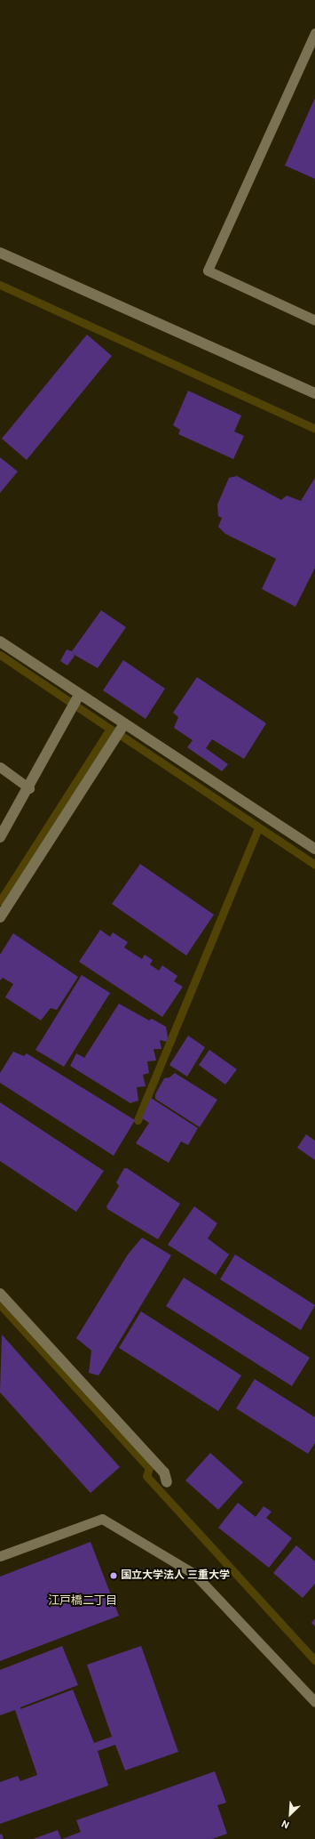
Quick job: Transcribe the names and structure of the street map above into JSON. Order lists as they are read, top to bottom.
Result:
{
  "districts": ["江戸橋二丁目"],
  "places": ["国立大学法人 三重大学"],
  "north": "bottom left"
}
